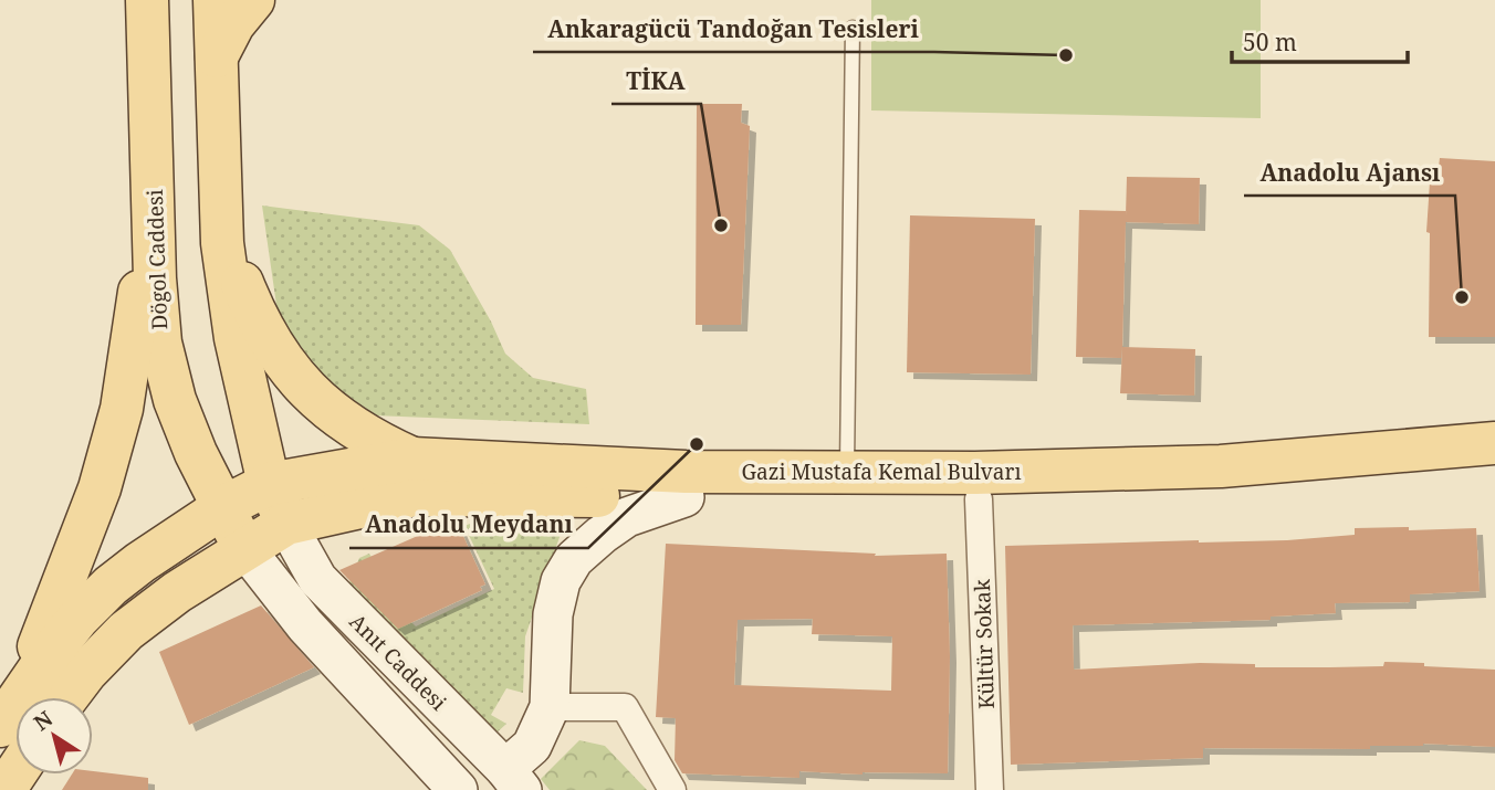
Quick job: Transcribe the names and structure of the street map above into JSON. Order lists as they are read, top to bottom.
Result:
{
  "streets": {
    "main road": ["Dögol Caddesi", "Gazi Mustafa Kemal Bulvarı", "Anıt Caddesi"],
    "street": ["Kültür Sokak"]
  },
  "crossings": [
    ["Dögol Caddesi", "Anıt Caddesi"],
    ["Gazi Mustafa Kemal Bulvarı", "Kültür Sokak"],
    ["Gazi Mustafa Kemal Bulvarı", "Anıt Caddesi"]
  ],
  "places": [
    "Ankaragücü Tandoğan Tesisleri",
    "TİKA",
    "Anadolu Ajansı",
    "Anadolu Meydanı"
  ],
  "scale_bar": "50 m",
  "north": "top left"
}
